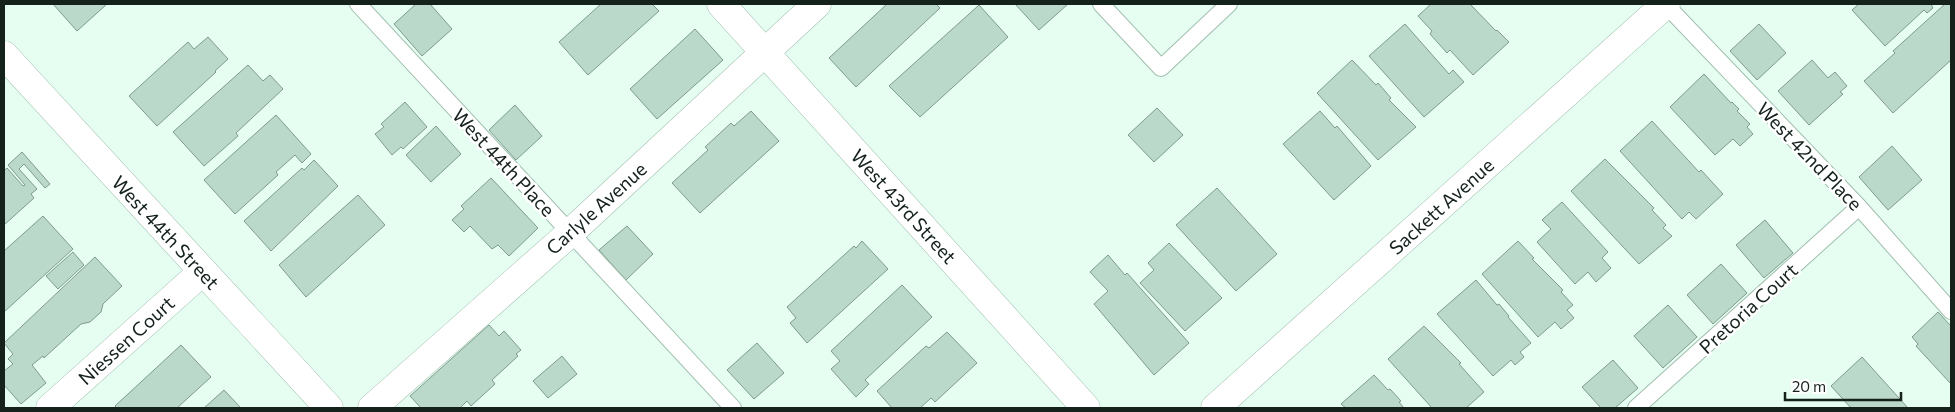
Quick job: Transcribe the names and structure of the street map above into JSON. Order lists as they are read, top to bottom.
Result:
{
  "streets": {
    "street": [
      "West 43rd Street",
      "Sackett Avenue",
      "Carlyle Avenue",
      "West 44th Street",
      "Niessen Court"
    ],
    "lane": ["West 42nd Place", "West 44th Place", "Pretoria Court"]
  },
  "crossings": [
    ["West 42nd Place", "Sackett Avenue"],
    ["West 42nd Place", "Pretoria Court"],
    ["West 44th Place", "Carlyle Avenue"],
    ["West 43rd Street", "Carlyle Avenue"],
    ["West 44th Street", "Niessen Court"]
  ],
  "scale_bar": "20 m"
}
